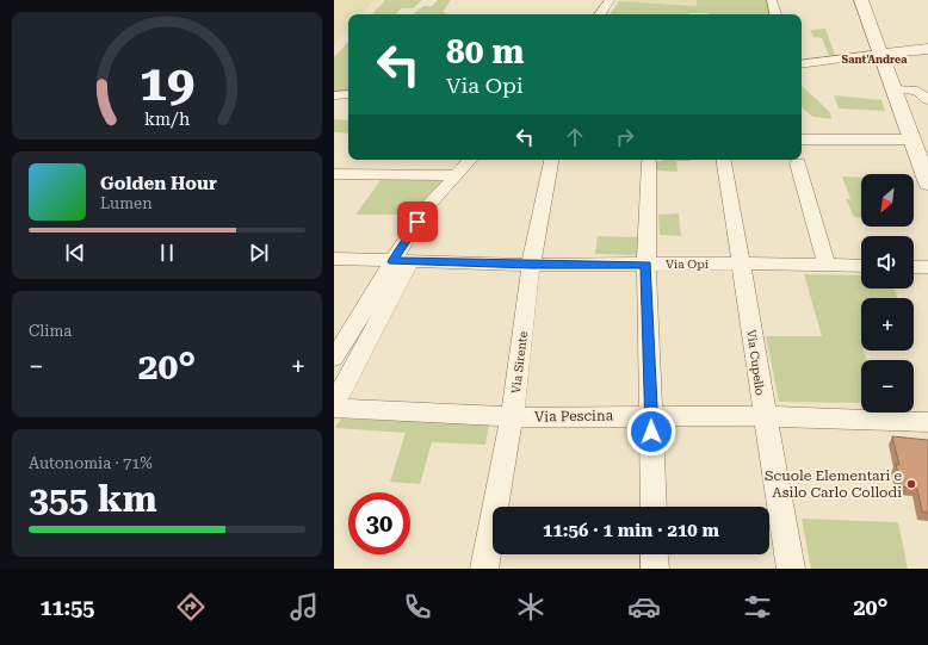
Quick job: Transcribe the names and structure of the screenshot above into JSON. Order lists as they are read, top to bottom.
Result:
{
  "streets": {
    "street": [
      "Via Opi",
      "Via Sirente",
      "Via Cupello",
      "Via Pescina"
    ]
  },
  "crossings": [
    ["Via Opi", "Via Sirente"],
    ["Via Opi", "Via Cupello"],
    ["Via Sirente", "Via Pescina"],
    ["Via Cupello", "Via Pescina"]
  ],
  "districts": ["Sant'Andrea"],
  "places": ["Scuole Elementari e Asilo Carlo Collodi"],
  "north": "bottom left",
  "page": {
    "turn": ["80 m", "Via Opi"],
    "song": ["Golden Hour", "Lumen"],
    "map_buttons": ["+", "−"],
    "tile": [
      "Clima",
      ["Autonomia · 71%", "355 km"]
    ],
    "heat": ["−", "20°", "+"],
    "limit": "30",
    "trip": "11:56 · 1 min · 210 m",
    "tabs": ["11:55", "20°"],
    "gauge": ["19", "km/h"]
  }
}
